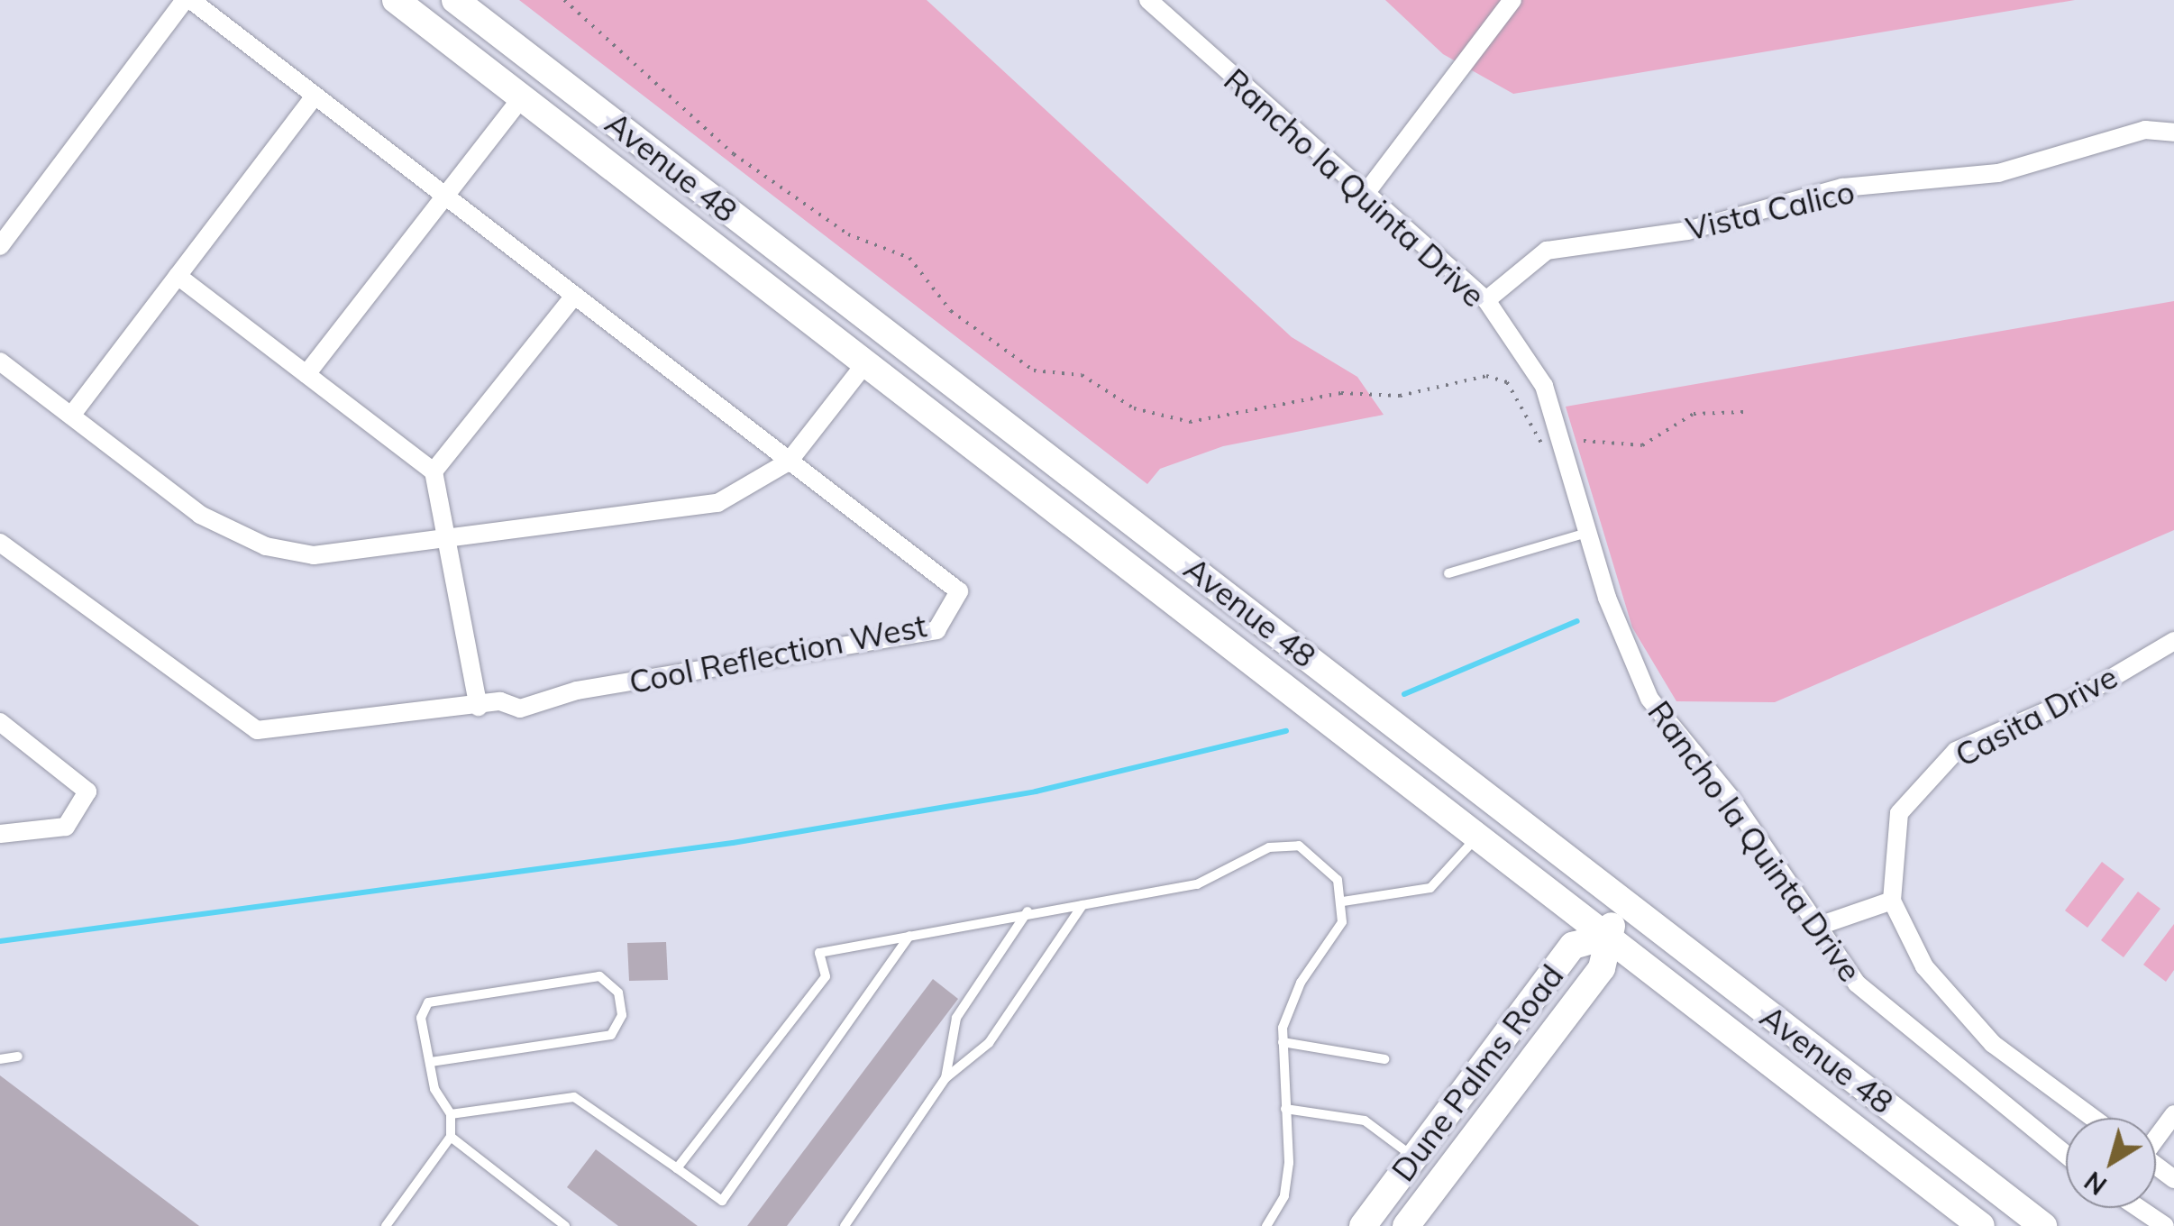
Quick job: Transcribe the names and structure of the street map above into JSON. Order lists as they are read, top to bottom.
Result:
{
  "streets": {
    "main road": ["Avenue 48", "Dune Palms Road"],
    "street": [
      "Rancho la Quinta Drive",
      "Vista Calico",
      "Cool Reflection West",
      "Casita Drive"
    ]
  },
  "crossings": [
    ["Avenue 48", "Dune Palms Road"],
    ["Rancho la Quinta Drive", "Vista Calico"]
  ],
  "north": "bottom left"
}
